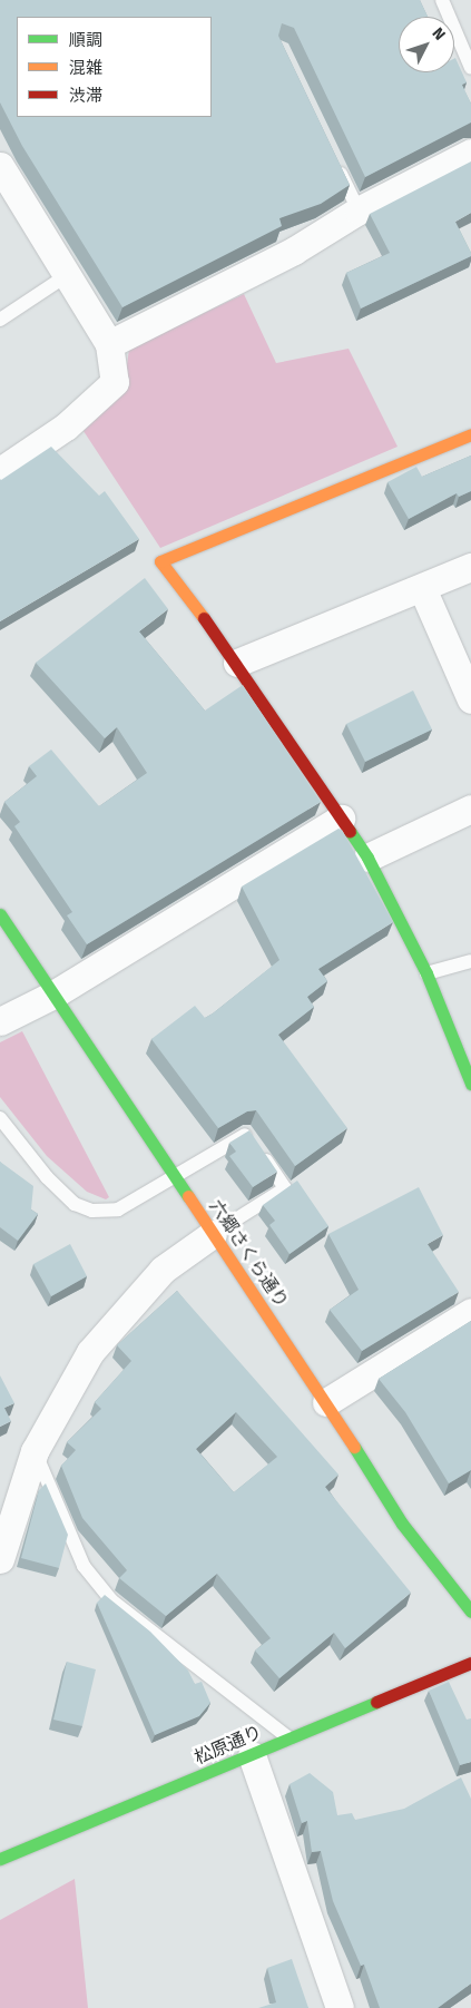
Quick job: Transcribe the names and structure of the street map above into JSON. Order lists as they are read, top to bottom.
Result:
{
  "streets": {
    "main road": ["六郷さくら通り", "松原通り"]
  },
  "legend": ["順調", "混雑", "渋滞"],
  "north": "top right"
}
